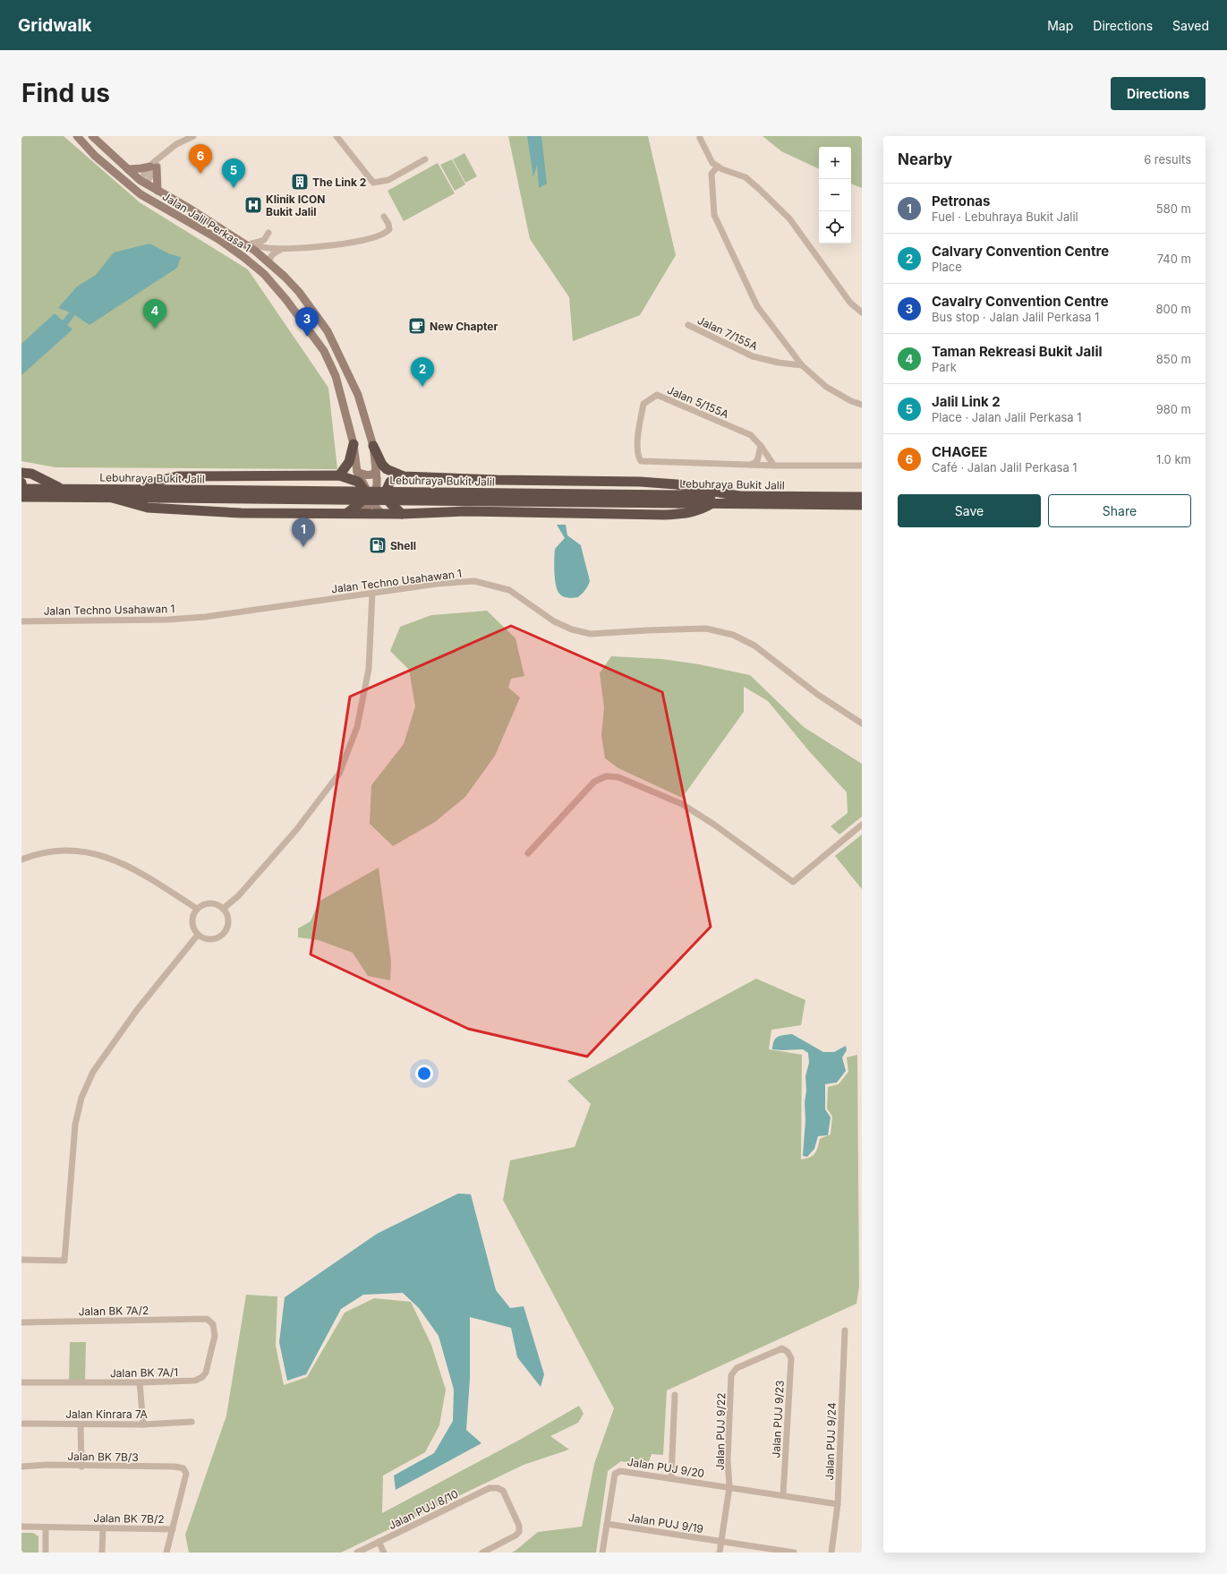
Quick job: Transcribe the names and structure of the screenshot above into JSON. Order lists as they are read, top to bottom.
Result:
{
  "streets": {
    "highway": ["Lebuhraya Bukit Jalil"],
    "main road": ["Jalan Jalil Perkasa 1"],
    "street": [
      "Jalan 7/155A",
      "Jalan 5/155A",
      "Jalan Techno Usahawan 1",
      "Jalan BK 7A/2",
      "Jalan BK 7A/1",
      "Jalan Kinrara 7A",
      "Jalan PUJ 9/23",
      "Jalan PUJ 9/22",
      "Jalan PUJ 9/24",
      "Jalan BK 7B/3",
      "Jalan PUJ 9/20",
      "Jalan PUJ 8/10",
      "Jalan BK 7B/2",
      "Jalan PUJ 9/19"
    ]
  },
  "crossings": [
    ["Jalan BK 7A/2", "Jalan BK 7A/1"],
    ["Jalan PUJ 9/23", "Jalan PUJ 9/22"],
    ["Jalan PUJ 9/23", "Jalan PUJ 9/20"],
    ["Jalan PUJ 9/22", "Jalan PUJ 9/20"],
    ["Jalan PUJ 9/22", "Jalan PUJ 9/19"],
    ["Jalan PUJ 9/24", "Jalan PUJ 9/20"],
    ["Jalan BK 7B/3", "Jalan BK 7B/2"],
    ["Jalan PUJ 9/20", "Jalan PUJ 9/19"]
  ],
  "places": {
    "building": ["The Link 2"],
    "hospital": ["Klinik ICON Bukit Jalil"],
    "cafe": ["New Chapter"],
    "fuel station": ["Shell"]
  },
  "page": {
    "header": "Gridwalk",
    "nav": ["Map", "Directions", "Saved"],
    "buttons": [
      "Directions",
      ["Save", "Share"]
    ],
    "title": "Find us",
    "heading": ["Nearby", "6 results"],
    "pins": [
      "6",
      "5",
      "4",
      "3",
      "2",
      "1"
    ],
    "map_buttons": ["+", "−"],
    "list": [
      {
        "mark": "1",
        "name": "Petronas",
        "note": "Fuel · Lebuhraya Bukit Jalil",
        "value": "580 m"
      },
      {
        "mark": "2",
        "name": "Calvary Convention Centre",
        "note": "Place",
        "value": "740 m"
      },
      {
        "mark": "3",
        "name": "Cavalry Convention Centre",
        "note": "Bus stop · Jalan Jalil Perkasa 1",
        "value": "800 m"
      },
      {
        "mark": "4",
        "name": "Taman Rekreasi Bukit Jalil",
        "note": "Park",
        "value": "850 m"
      },
      {
        "mark": "5",
        "name": "Jalil Link 2",
        "note": "Place · Jalan Jalil Perkasa 1",
        "value": "980 m"
      },
      {
        "mark": "6",
        "name": "CHAGEE",
        "note": "Café · Jalan Jalil Perkasa 1",
        "value": "1.0 km"
      }
    ]
  }
}
